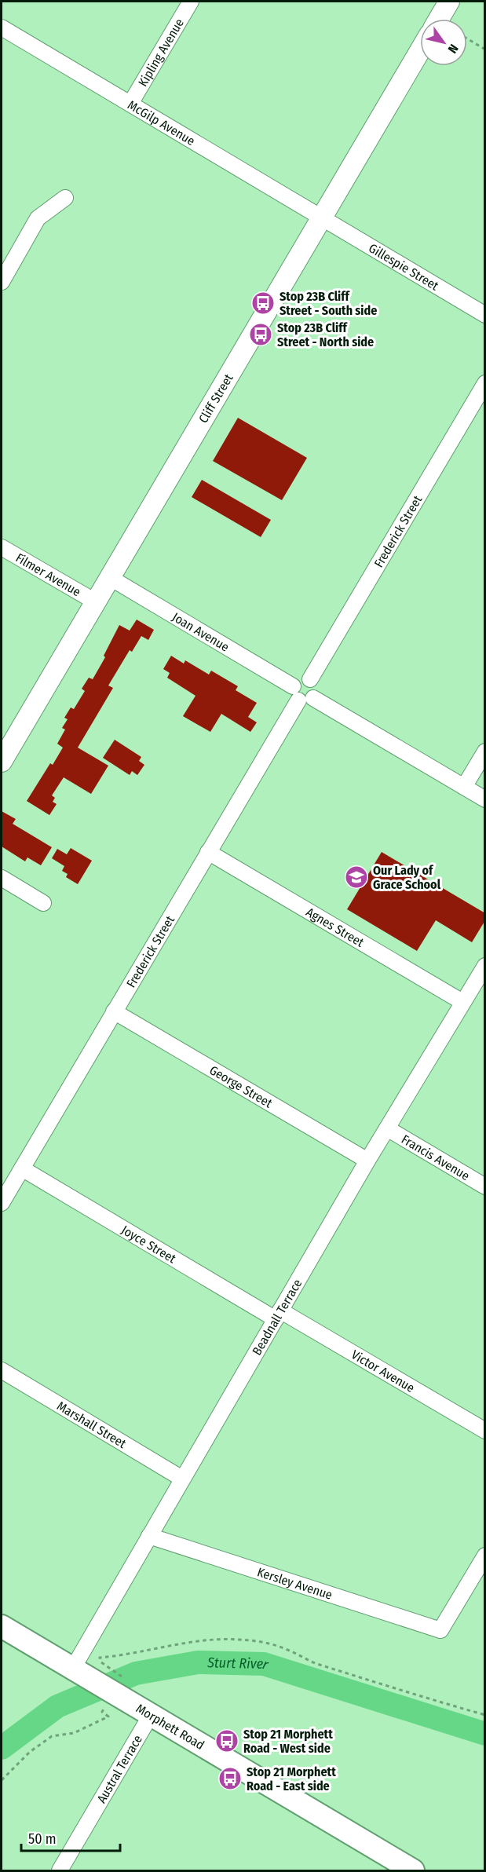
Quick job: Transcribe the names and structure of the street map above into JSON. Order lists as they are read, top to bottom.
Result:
{
  "streets": {
    "main road": ["Morphett Road"],
    "street": [
      "Kipling Avenue",
      "McGilp Avenue",
      "Gillespie Street",
      "Cliff Street",
      "Frederick Street",
      "Filmer Avenue",
      "Joan Avenue",
      "Agnes Street",
      "George Street",
      "Francis Avenue",
      "Joyce Street",
      "Beadnall Terrace",
      "Victor Avenue",
      "Marshall Street",
      "Kersley Avenue",
      "Austral Terrace"
    ]
  },
  "crossings": [
    ["Kipling Avenue", "McGilp Avenue"],
    ["McGilp Avenue", "Gillespie Street"],
    ["McGilp Avenue", "Cliff Street"],
    ["Gillespie Street", "Cliff Street"],
    ["Cliff Street", "Filmer Avenue"],
    ["Cliff Street", "Joan Avenue"],
    ["Frederick Street", "Joan Avenue"],
    ["Frederick Street", "Agnes Street"],
    ["Frederick Street", "George Street"],
    ["Frederick Street", "Joyce Street"],
    ["Agnes Street", "Beadnall Terrace"],
    ["George Street", "Beadnall Terrace"],
    ["Francis Avenue", "Beadnall Terrace"],
    ["Joyce Street", "Beadnall Terrace"],
    ["Joyce Street", "Victor Avenue"],
    ["Beadnall Terrace", "Victor Avenue"],
    ["Beadnall Terrace", "Marshall Street"],
    ["Beadnall Terrace", "Kersley Avenue"],
    ["Beadnall Terrace", "Morphett Road"],
    ["Morphett Road", "Austral Terrace"]
  ],
  "water": ["Sturt River"],
  "places": {
    "bus stop": [
      "Stop 23B Cliff Street - South side",
      "Stop 23B Cliff Street - North side",
      "Stop 21 Morphett Road - West side",
      "Stop 21 Morphett Road - East side"
    ],
    "school or university": ["Our Lady of Grace School"]
  },
  "scale_bar": "50 m",
  "north": "bottom right"
}
